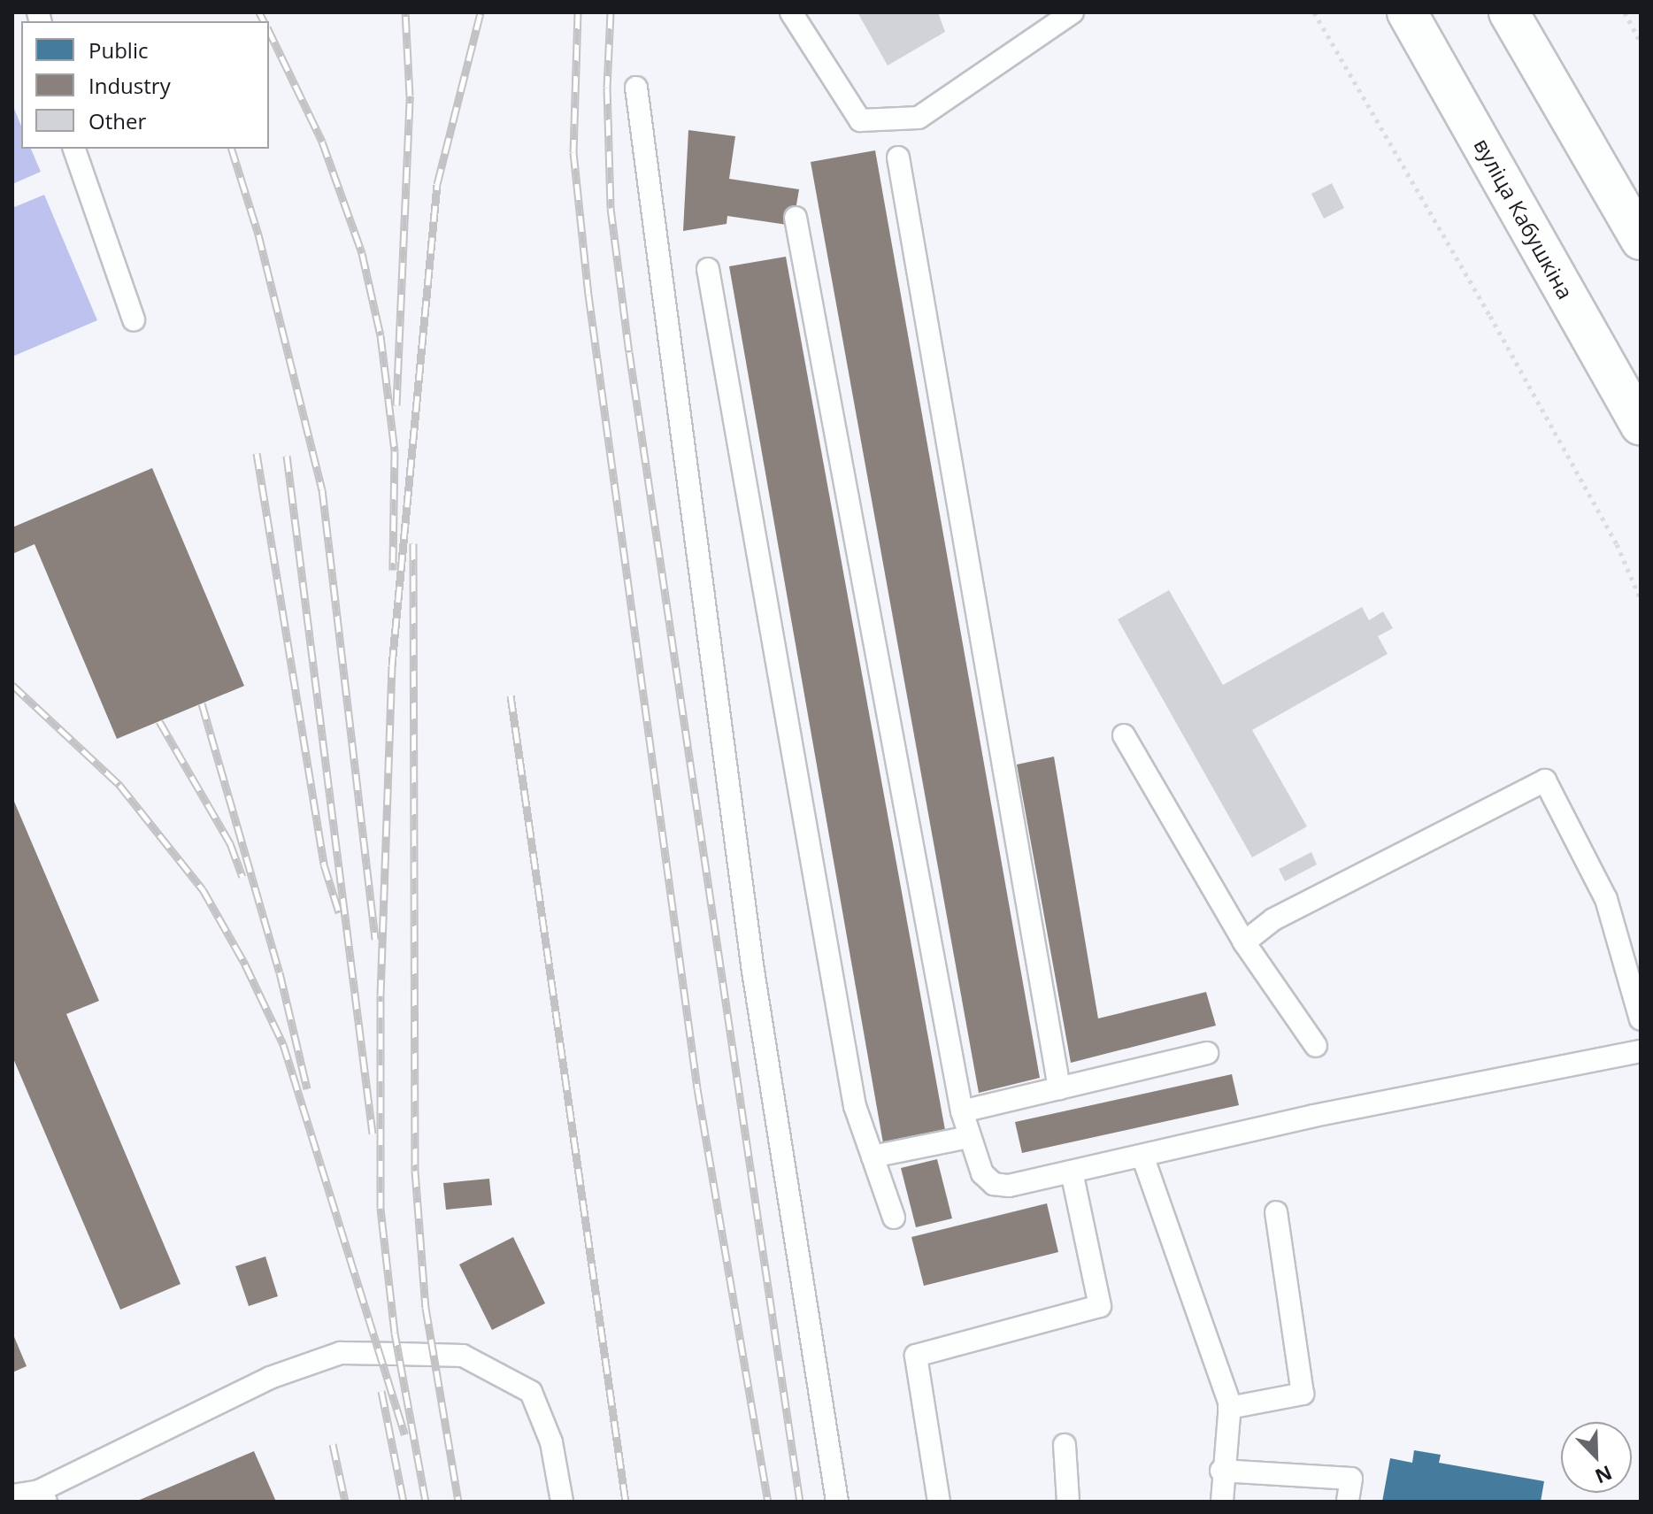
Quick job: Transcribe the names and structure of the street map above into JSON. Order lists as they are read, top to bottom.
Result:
{
  "streets": {
    "main road": ["вуліца Кабушкіна"]
  },
  "legend": ["Public", "Industry", "Other"],
  "north": "bottom right"
}
